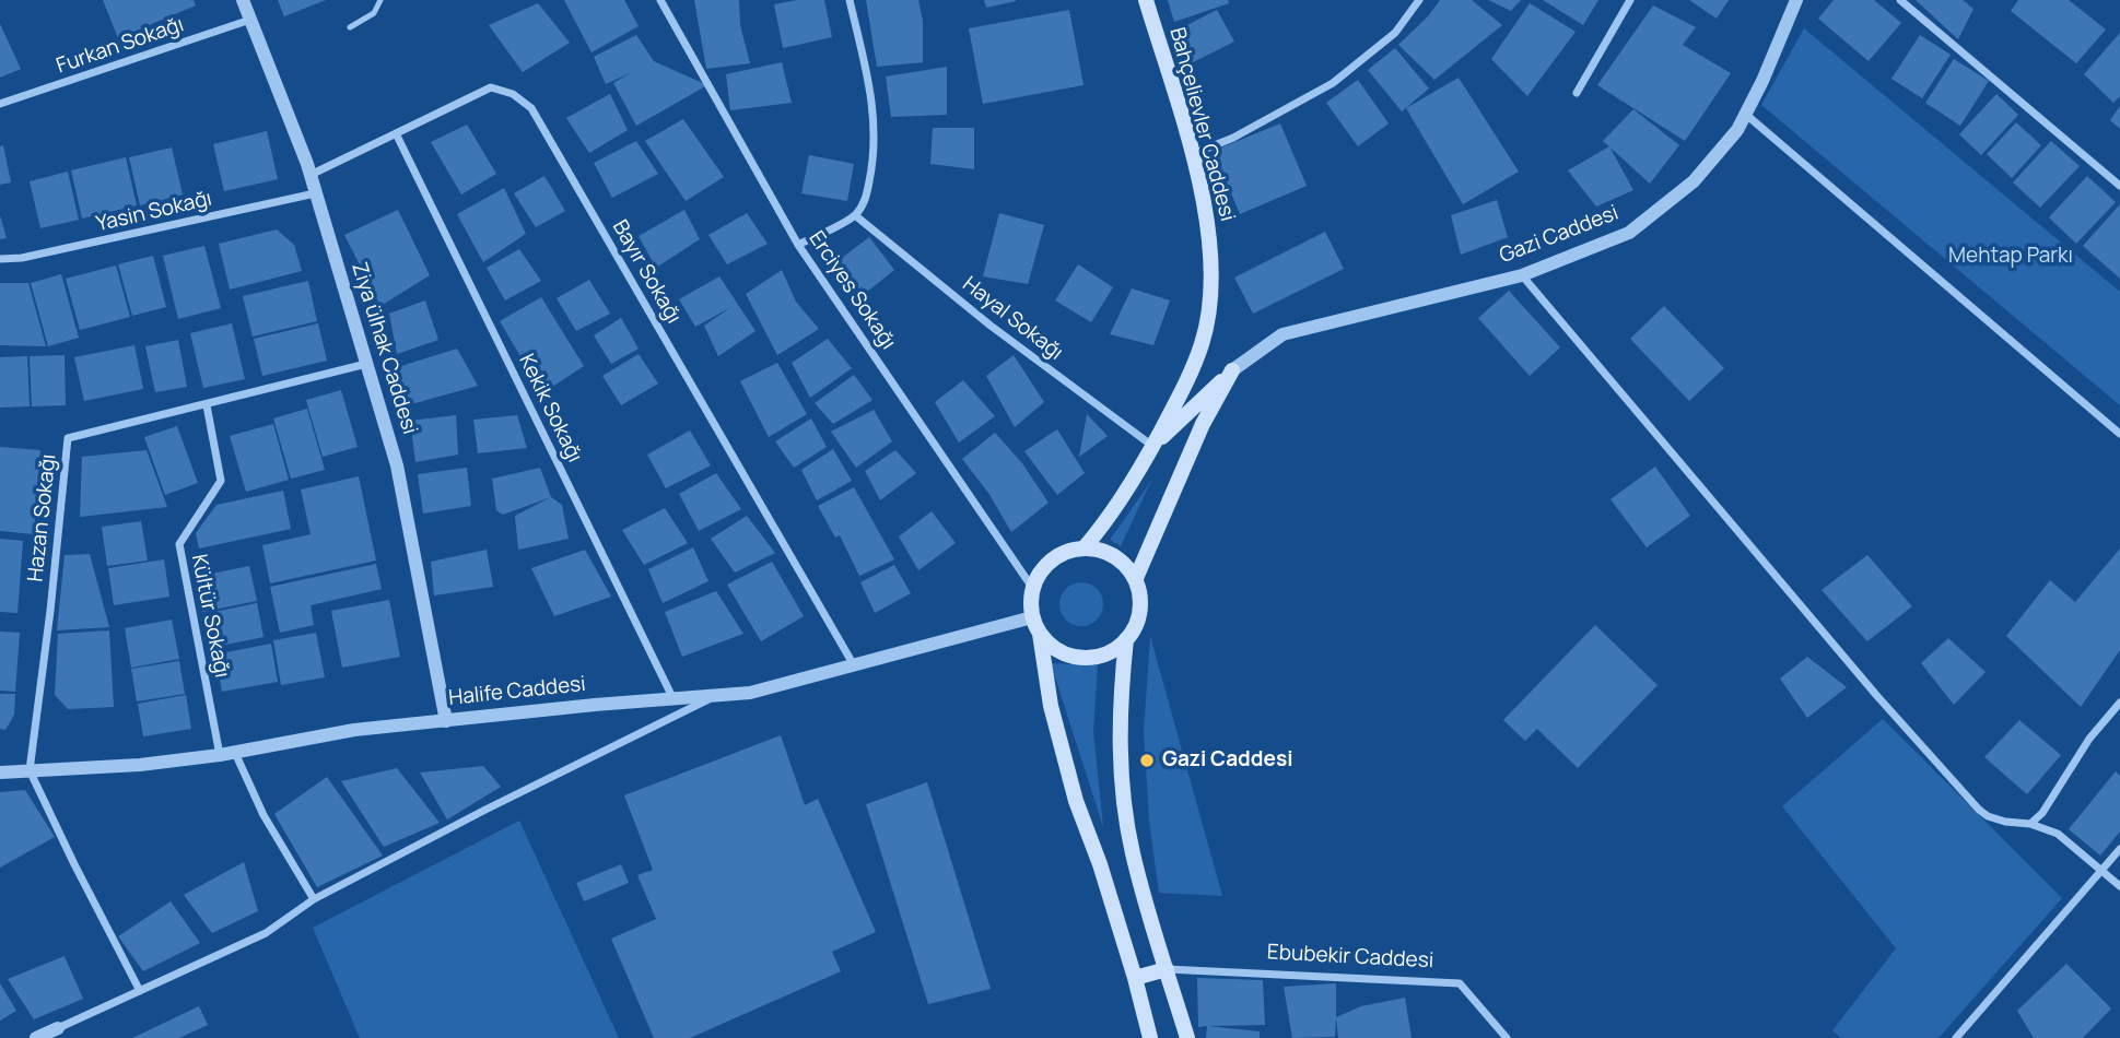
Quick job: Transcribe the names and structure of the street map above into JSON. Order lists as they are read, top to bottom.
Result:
{
  "streets": {
    "main road": ["Bahçelievler Caddesi", "Ebubekir Caddesi"],
    "street": [
      "Furkan Sokağı",
      "Yasin Sokağı",
      "Gazi Caddesi",
      "Bayır Sokağı",
      "Erciyes Sokağı",
      "Hayal Sokağı",
      "Ziya ülhak Caddesi",
      "Kekik Sokağı",
      "Hazan Sokağı",
      "Kültür Sokağı",
      "Halife Caddesi"
    ]
  },
  "crossings": [
    ["Furkan Sokağı", "Ziya ülhak Caddesi"],
    ["Bahçelievler Caddesi", "Erciyes Sokağı"],
    ["Bahçelievler Caddesi", "Hayal Sokağı"],
    ["Bahçelievler Caddesi", "Halife Caddesi"],
    ["Yasin Sokağı", "Ziya ülhak Caddesi"],
    ["Bayır Sokağı", "Ziya ülhak Caddesi"],
    ["Bayır Sokağı", "Kekik Sokağı"],
    ["Bayır Sokağı", "Halife Caddesi"],
    ["Erciyes Sokağı", "Halife Caddesi"],
    ["Ziya ülhak Caddesi", "Hazan Sokağı"],
    ["Ziya ülhak Caddesi", "Halife Caddesi"],
    ["Kekik Sokağı", "Halife Caddesi"],
    ["Hazan Sokağı", "Kültür Sokağı"],
    ["Hazan Sokağı", "Halife Caddesi"],
    ["Kültür Sokağı", "Halife Caddesi"]
  ],
  "parks": ["Mehtap Parkı"],
  "places": ["Gazi Caddesi"]
}
